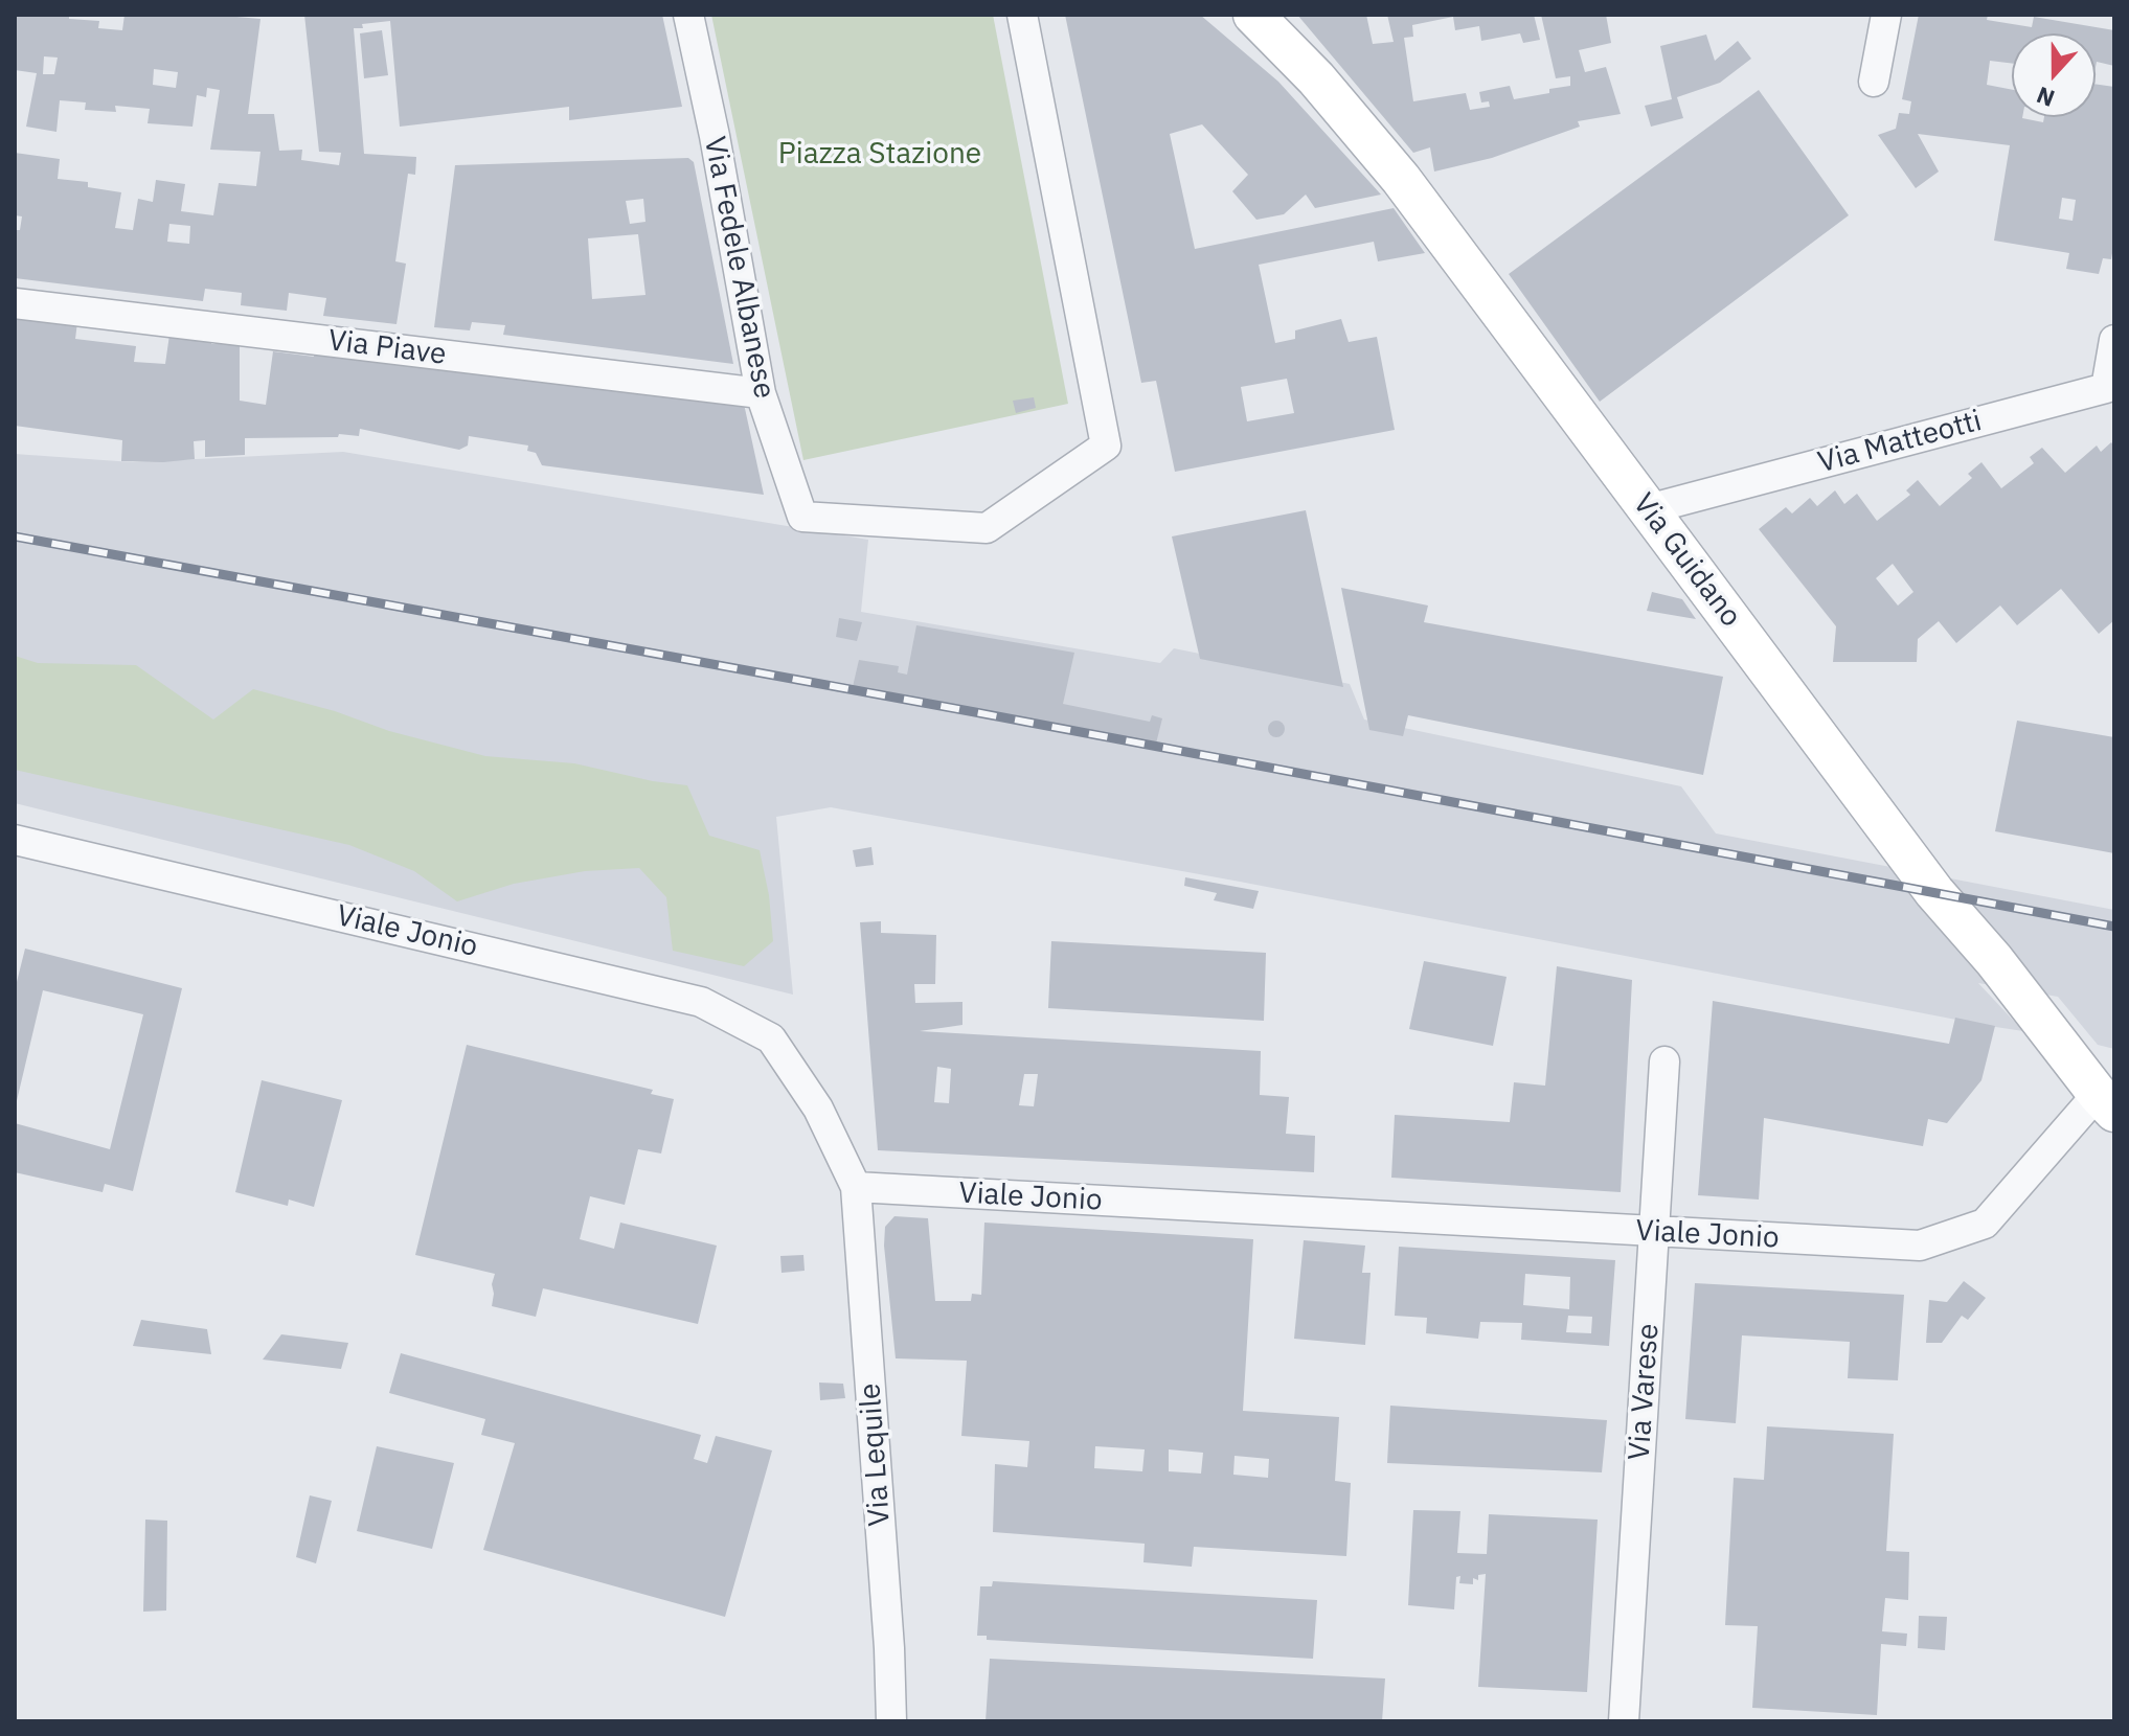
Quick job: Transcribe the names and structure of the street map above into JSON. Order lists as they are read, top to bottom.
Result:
{
  "streets": {
    "main road": ["Via Guidano"],
    "street": [
      "Via Fedele Albanese",
      "Via Piave",
      "Via Matteotti",
      "Viale Jonio",
      "Via Varese",
      "Via Lequile"
    ]
  },
  "crossings": [
    ["Via Fedele Albanese", "Via Piave"],
    ["Via Matteotti", "Via Guidano"],
    ["Via Guidano", "Viale Jonio"],
    ["Viale Jonio", "Via Varese"],
    ["Viale Jonio", "Via Lequile"]
  ],
  "parks": ["Piazza Stazione"],
  "north": "bottom"
}
